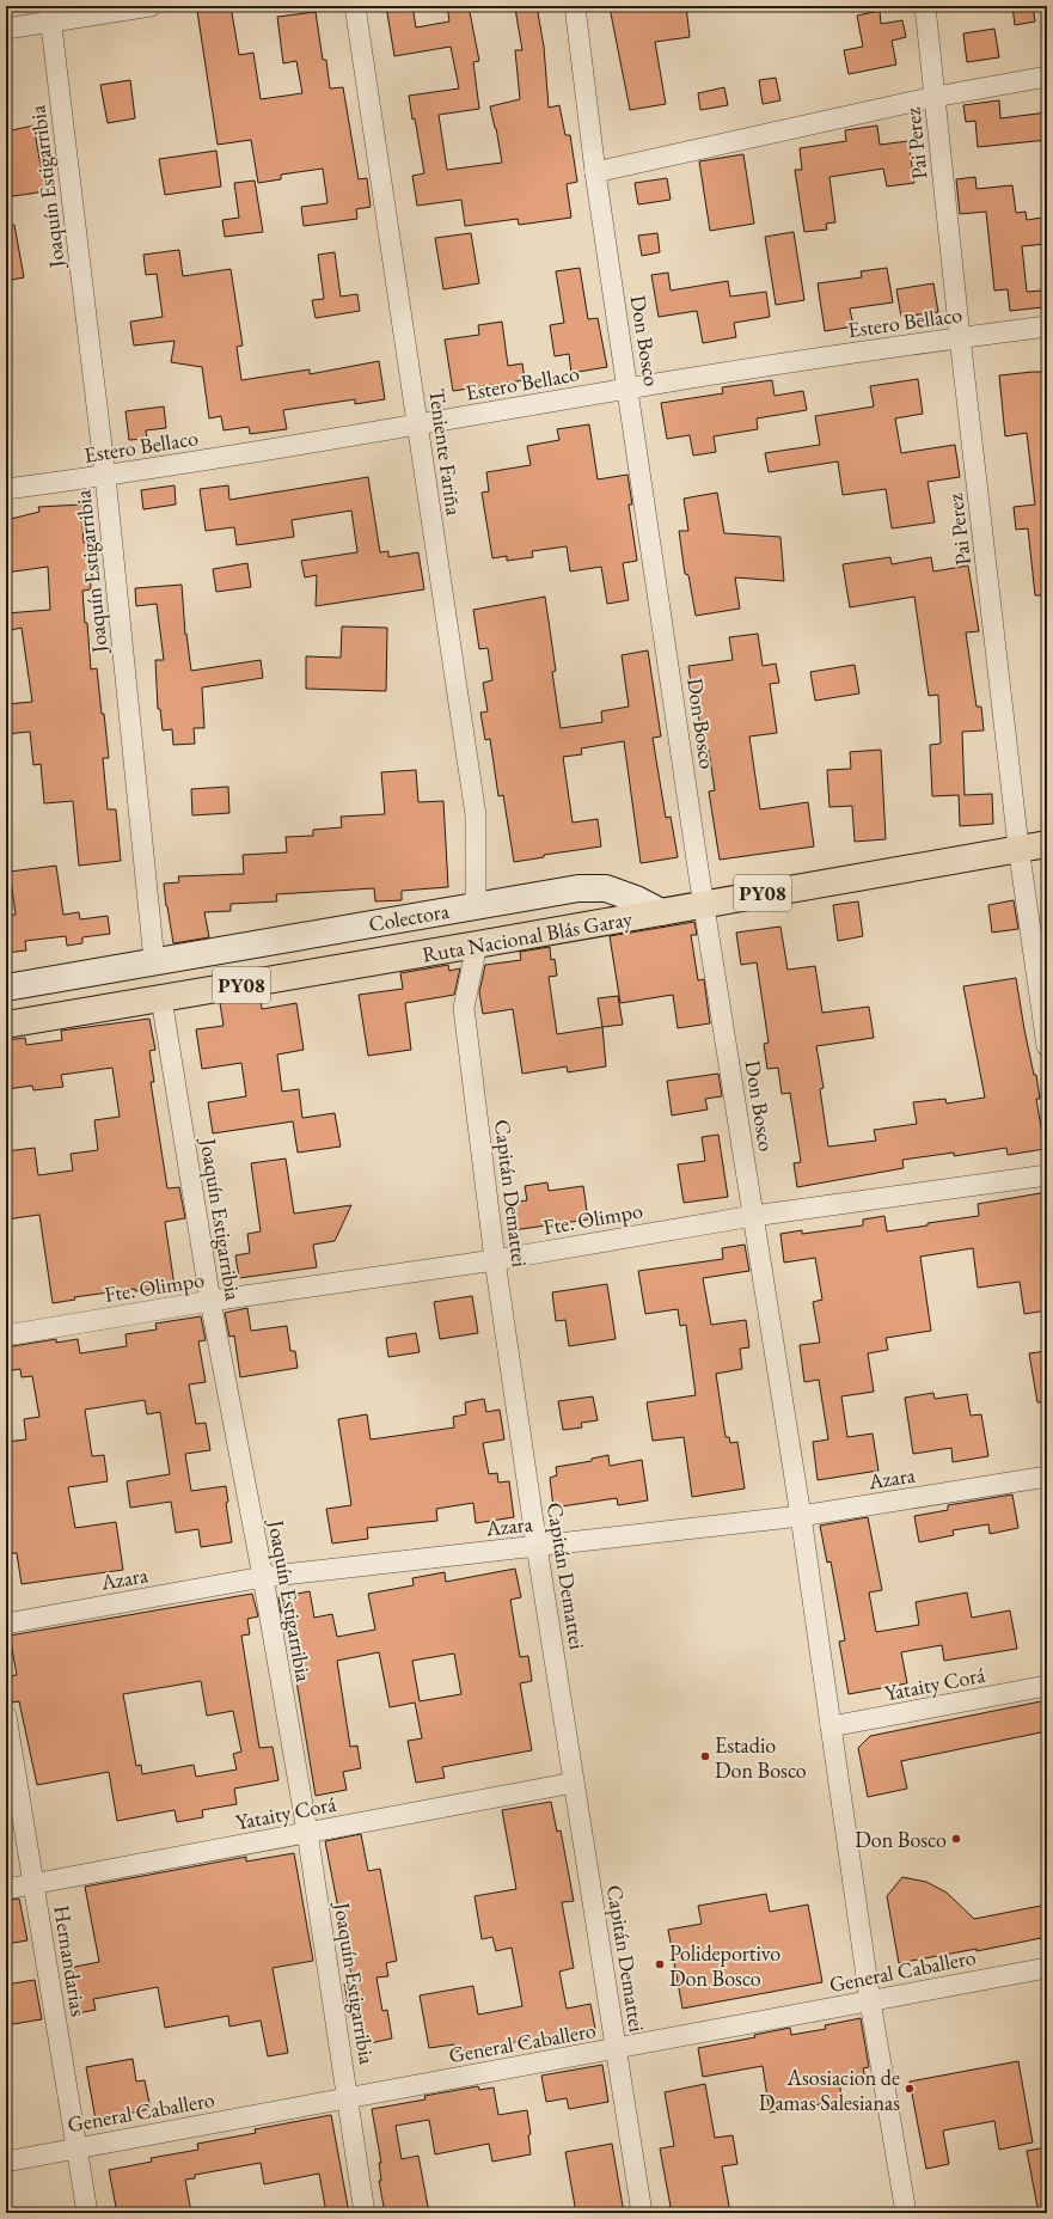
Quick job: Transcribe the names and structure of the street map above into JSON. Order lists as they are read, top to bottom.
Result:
{
  "streets": {
    "highway": ["PY08", "Ruta Nacional Blás Garay"],
    "main road": ["Colectora"],
    "street": [
      "Pai Perez",
      "Joaquín Estigarribia",
      "Estero Bellaco",
      "Don Bosco",
      "Teniente Fariña",
      "Capitán Demattei",
      "Fte. Olimpo",
      "Azara",
      "Yataity Corá",
      "Hernandarias",
      "General Caballero"
    ]
  },
  "crossings": [
    ["Pai Perez", "Estero Bellaco"],
    ["Pai Perez", "Ruta Nacional Blás Garay"],
    ["Joaquín Estigarribia", "Estero Bellaco"],
    ["Joaquín Estigarribia", "Colectora"],
    ["Joaquín Estigarribia", "Ruta Nacional Blás Garay"],
    ["Joaquín Estigarribia", "Fte. Olimpo"],
    ["Joaquín Estigarribia", "Azara"],
    ["Joaquín Estigarribia", "Yataity Corá"],
    ["Joaquín Estigarribia", "General Caballero"],
    ["Estero Bellaco", "Don Bosco"],
    ["Estero Bellaco", "Teniente Fariña"],
    ["Don Bosco", "Ruta Nacional Blás Garay"],
    ["Don Bosco", "Fte. Olimpo"],
    ["Don Bosco", "Azara"],
    ["Don Bosco", "Yataity Corá"],
    ["Don Bosco", "General Caballero"],
    ["Teniente Fariña", "Colectora"],
    ["Colectora", "Ruta Nacional Blás Garay"],
    ["Ruta Nacional Blás Garay", "Capitán Demattei"],
    ["Capitán Demattei", "Fte. Olimpo"],
    ["Capitán Demattei", "Azara"],
    ["Capitán Demattei", "Yataity Corá"],
    ["Capitán Demattei", "General Caballero"],
    ["Yataity Corá", "Hernandarias"],
    ["Hernandarias", "General Caballero"]
  ],
  "places": [
    "Estadio Don Bosco",
    "Don Bosco",
    "Polideportivo Don Bosco",
    "Asosiacion de Damas Salesianas"
  ]
}
